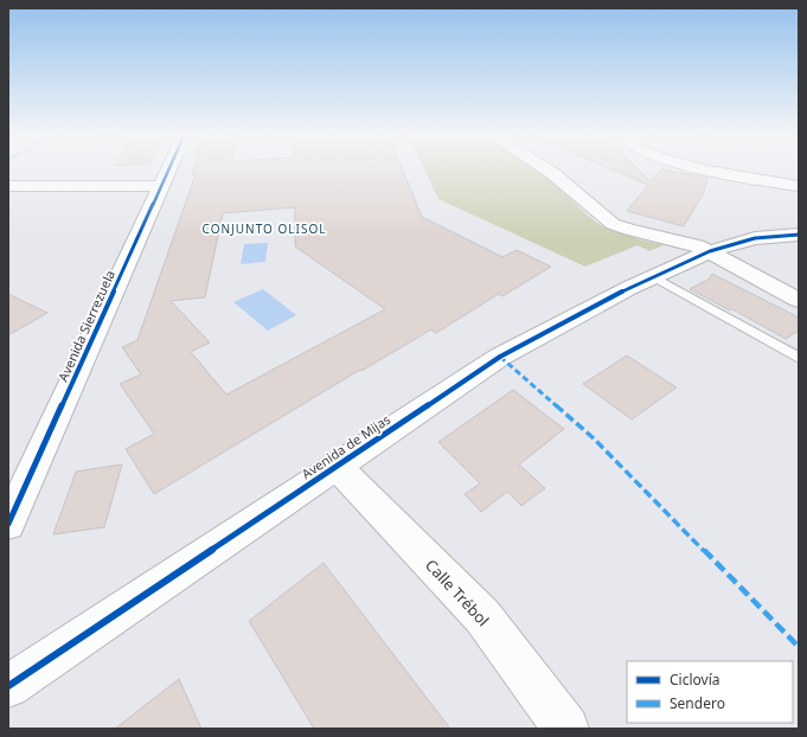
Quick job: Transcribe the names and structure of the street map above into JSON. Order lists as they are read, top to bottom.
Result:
{
  "streets": {
    "street": ["Avenida Sierrezuela", "Avenida de Mijas", "Calle Trébol"]
  },
  "crossings": [
    ["Avenida de Mijas", "Calle Trébol"]
  ],
  "districts": ["CONJUNTO OLISOL"],
  "legend": ["Ciclovía", "Sendero"]
}
